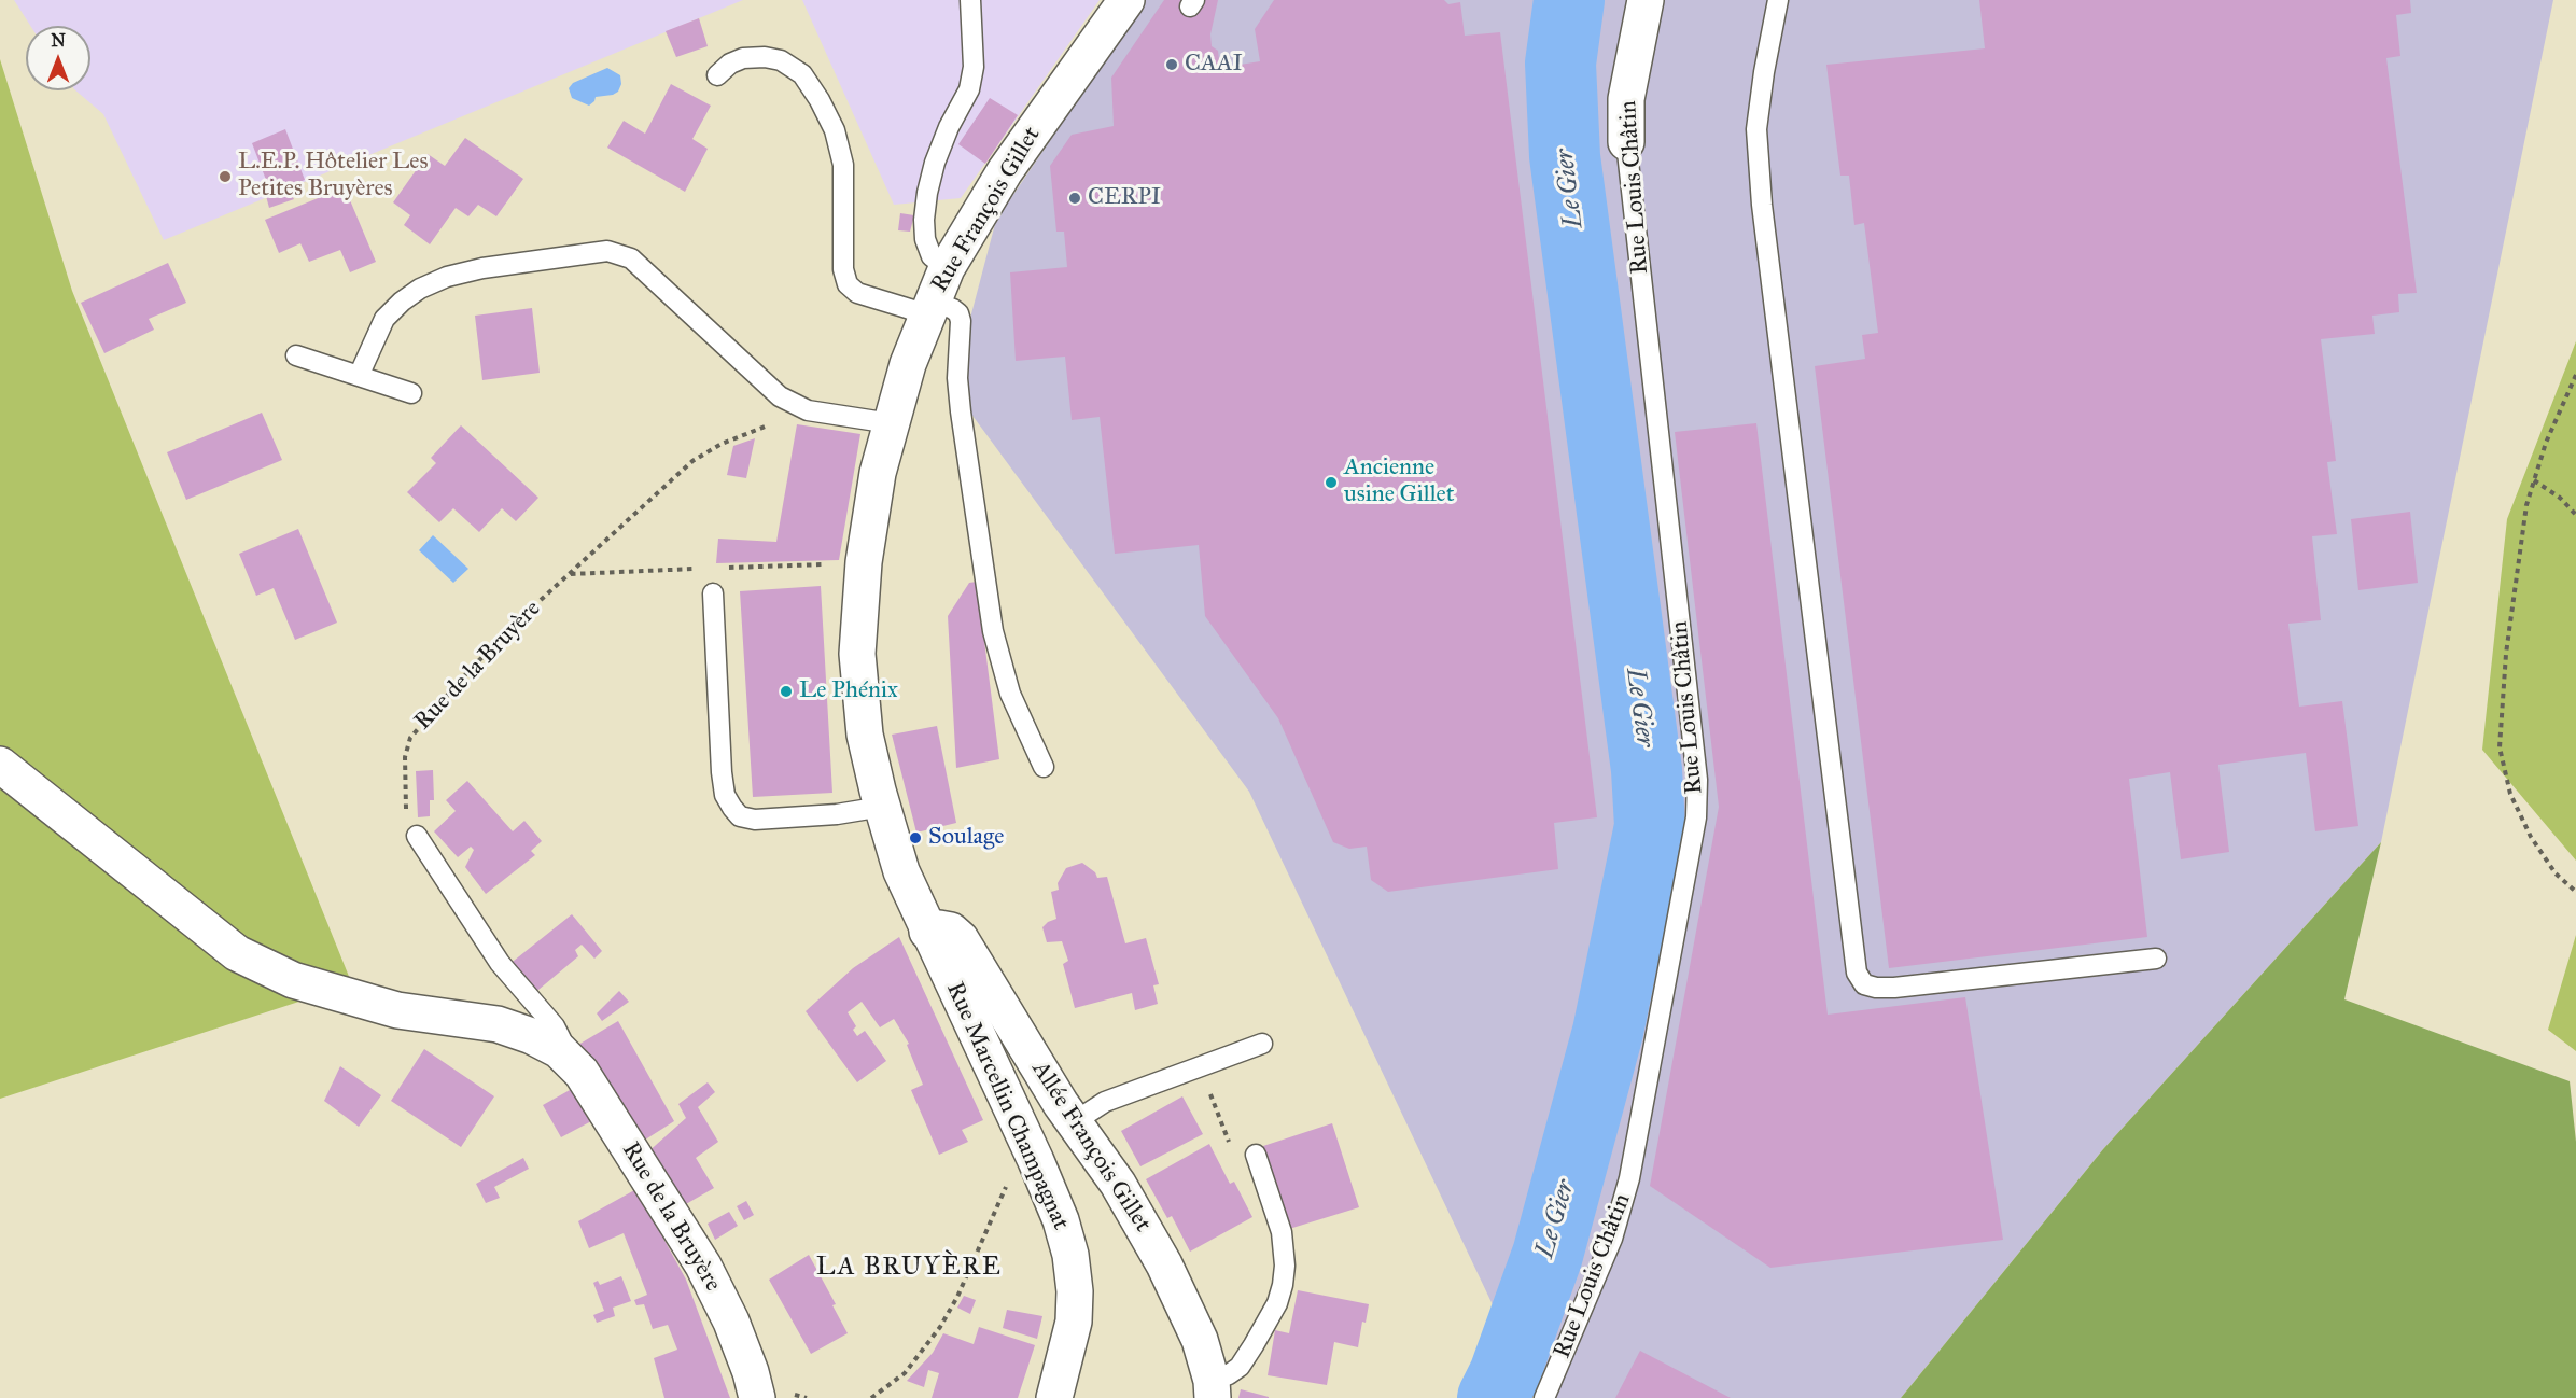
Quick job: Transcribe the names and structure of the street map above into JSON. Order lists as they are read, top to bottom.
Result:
{
  "streets": {
    "street": [
      "Rue Louis Châtin",
      "Rue François Gillet",
      "Rue de la Bruyère",
      "Rue Marcellin Champagnat",
      "Allée François Gillet"
    ]
  },
  "crossings": [
    ["Rue François Gillet", "Rue Marcellin Champagnat"],
    ["Rue François Gillet", "Allée François Gillet"],
    ["Rue Marcellin Champagnat", "Allée François Gillet"]
  ],
  "districts": ["LA BRUYÈRE"],
  "water": ["Le Gier"],
  "places": [
    "CAAI",
    "L.E.P. Hôtelier Les Petites Bruyères",
    "CERPI",
    "Ancienne usine Gillet",
    "Le Phénix",
    "Soulage"
  ],
  "north": "top"
}
